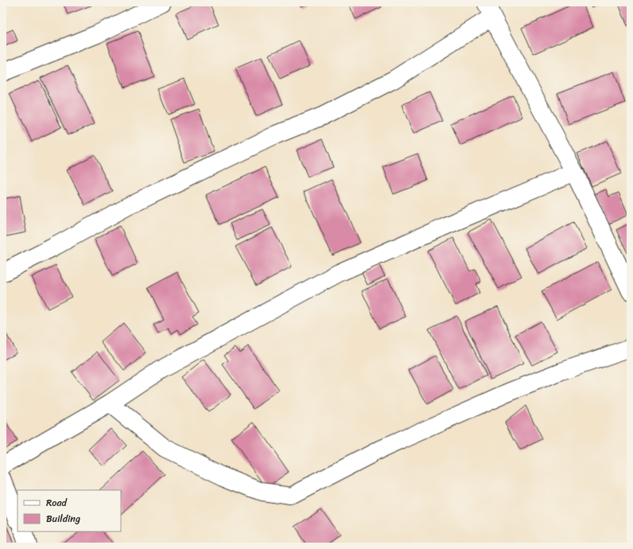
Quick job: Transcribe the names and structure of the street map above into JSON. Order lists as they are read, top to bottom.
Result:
{
  "legend": ["Road", "Building"]
}
